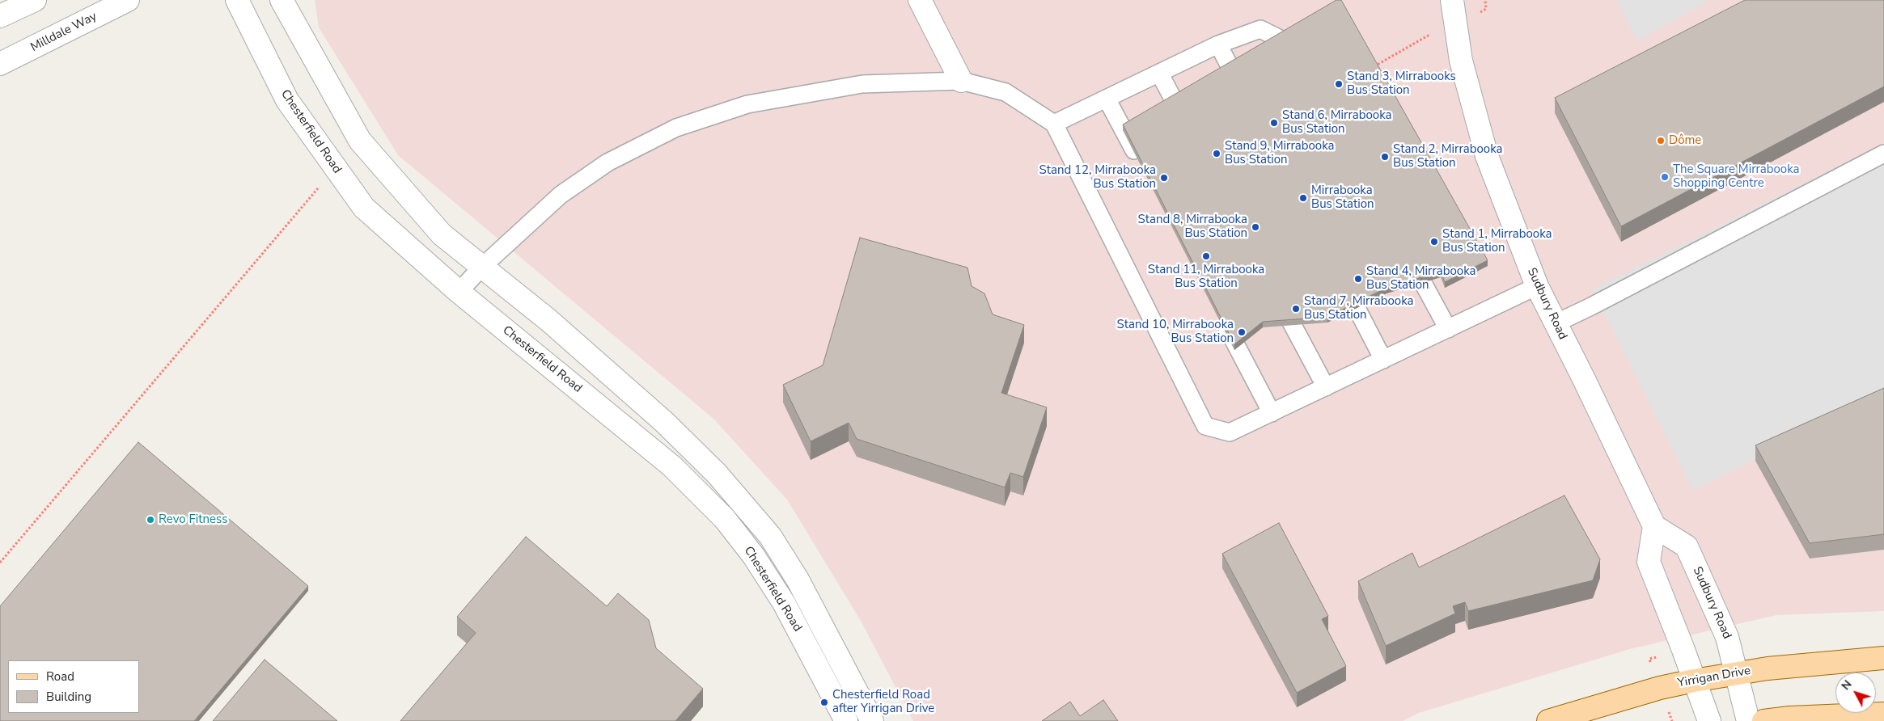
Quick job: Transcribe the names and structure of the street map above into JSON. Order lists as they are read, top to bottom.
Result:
{
  "streets": {
    "main road": ["Yirrigan Drive"],
    "street": ["Milldale Way", "Chesterfield Road", "Sudbury Road"]
  },
  "crossings": [
    ["Sudbury Road", "Yirrigan Drive"]
  ],
  "places": [
    "Stand 3, Mirrabooks Bus Station",
    "Stand 6, Mirrabooka Bus Station",
    "Dôme",
    "Stand 9, Mirrabooka Bus Station",
    "Stand 2, Mirrabooka Bus Station",
    "The Square Mirrabooka Shopping Centre",
    "Stand 12, Mirrabooka Bus Station",
    "Mirrabooka Bus Station",
    "Stand 8, Mirrabooka Bus Station",
    "Stand 1, Mirrabooka Bus Station",
    "Stand 11, Mirrabooka Bus Station",
    "Stand 4, Mirrabooka Bus Station",
    "Stand 7, Mirrabooka Bus Station",
    "Stand 10, Mirrabooka Bus Station",
    "Revo Fitness",
    "Chesterfield Road after Yirrigan Drive"
  ],
  "legend": ["Road", "Building"],
  "north": "top left"
}
